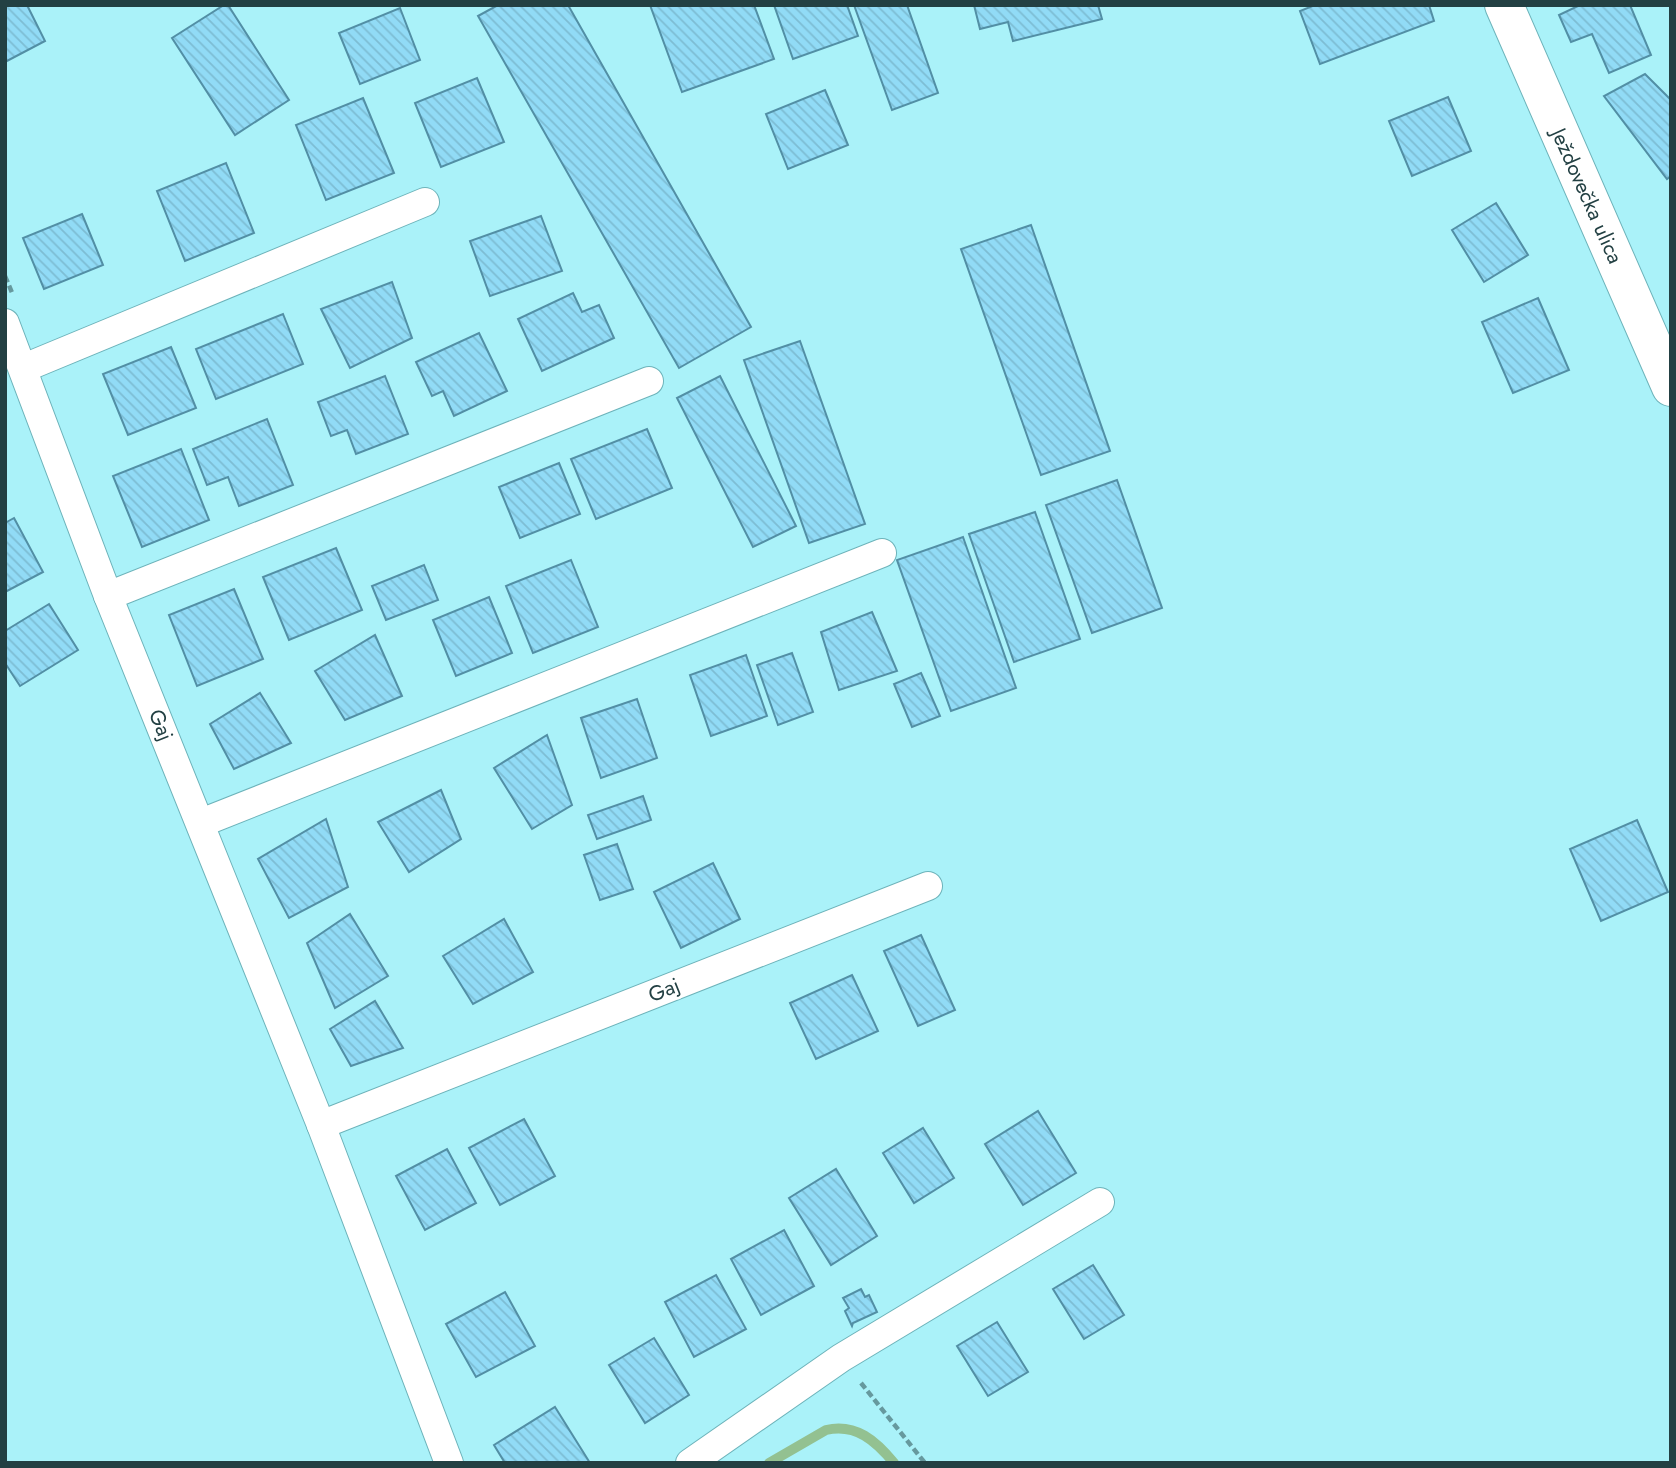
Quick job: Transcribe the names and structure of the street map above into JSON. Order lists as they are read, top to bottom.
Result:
{
  "streets": {
    "main road": ["Ježdovečka ulica"],
    "street": ["Gaj"]
  }
}
